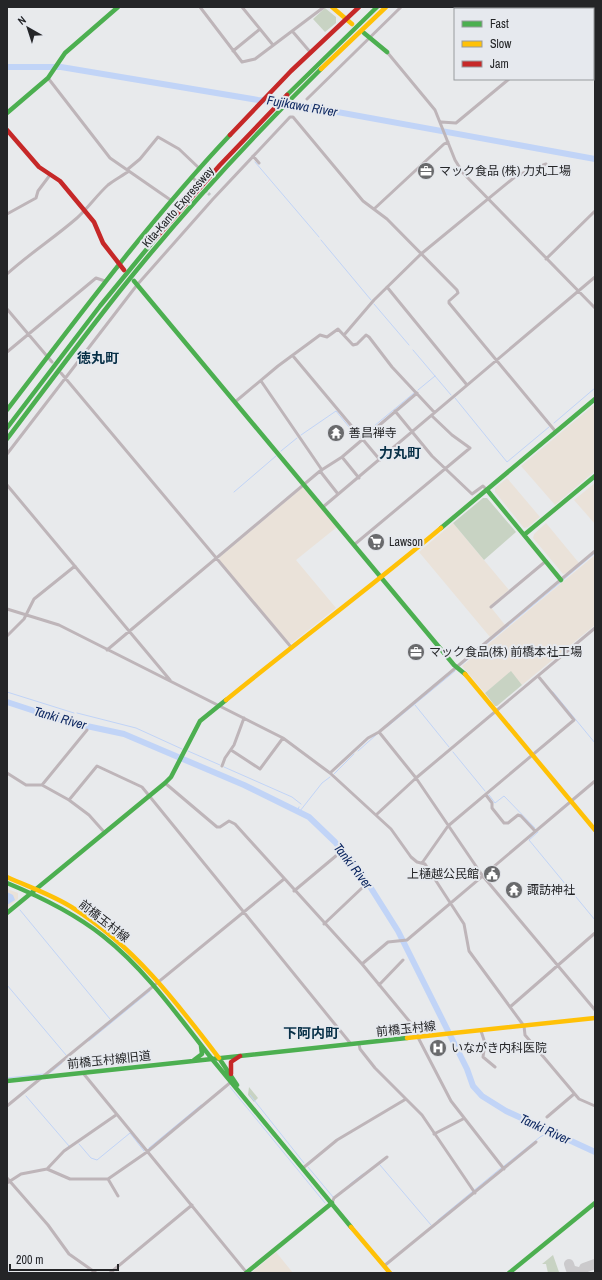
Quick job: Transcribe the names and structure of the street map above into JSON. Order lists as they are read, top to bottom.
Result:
{
  "streets": {
    "main road": ["Kita-Kanto Expressway", "前橋玉村線", "前橋玉村線旧道"]
  },
  "crossings": [
    ["前橋玉村線", "前橋玉村線旧道"]
  ],
  "districts": ["徳丸町", "力丸町", "下阿内町"],
  "water": ["Fujikawa River", "Tanki River"],
  "places": {
    "office": ["マック食品 (株) 力丸工場", "マック食品(株) 前橋本社工場"],
    "temple": ["善昌禅寺", "諏訪神社"],
    "supermarket": ["Lawson"],
    "public building": ["上樋越公民館"],
    "hospital": ["いながき内科医院"]
  },
  "legend": ["Fast", "Slow", "Jam"],
  "scale_bar": "200 m",
  "north": "top left"
}
